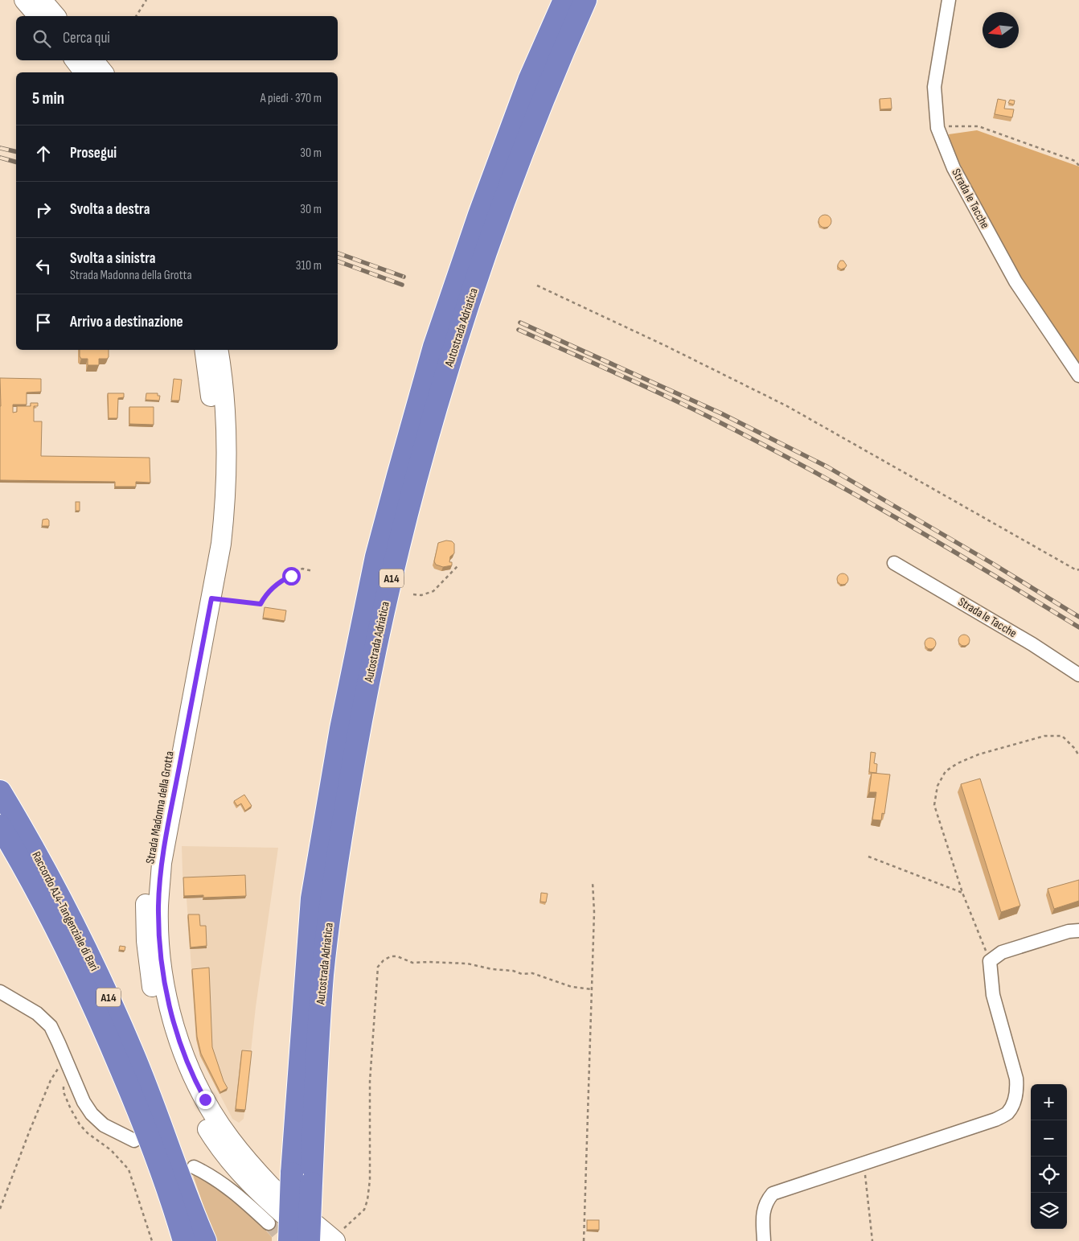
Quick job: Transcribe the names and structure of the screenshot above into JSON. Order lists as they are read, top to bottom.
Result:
{
  "streets": {
    "highway": ["Autostrada Adriatica", "A14", "Raccordo A14-Tangenziale di Bari"],
    "main road": ["Strada Madonna della Grotta"],
    "street": ["Strada le Tacche"]
  },
  "north": "left",
  "page": {
    "search": "Cerca qui",
    "heading": ["5 min", "A piedi · 370 m"],
    "list": [
      ["Prosegui", "30 m"],
      ["Svolta a destra", "30 m"],
      ["Svolta a sinistra", "Strada Madonna della Grotta", "310 m"],
      "Arrivo a destinazione"
    ],
    "map_buttons": ["+", "−"]
  }
}
